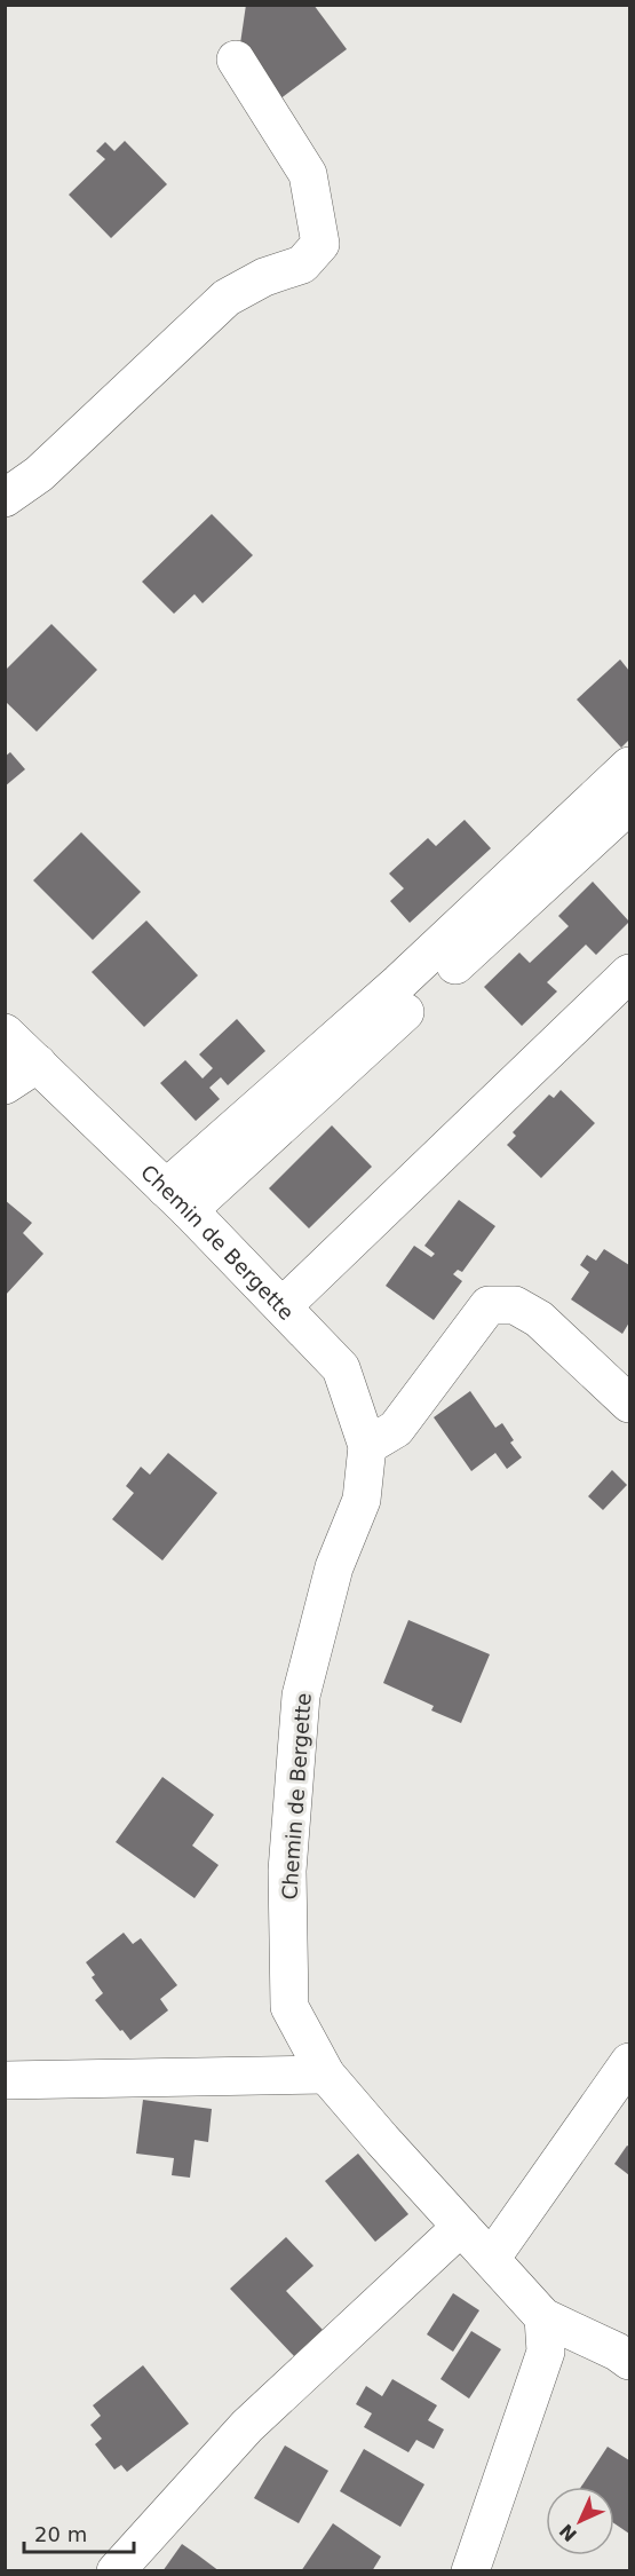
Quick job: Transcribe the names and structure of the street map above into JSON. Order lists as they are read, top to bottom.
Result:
{
  "streets": {
    "street": ["Chemin de Bergette"]
  },
  "scale_bar": "20 m",
  "north": "bottom left"
}
